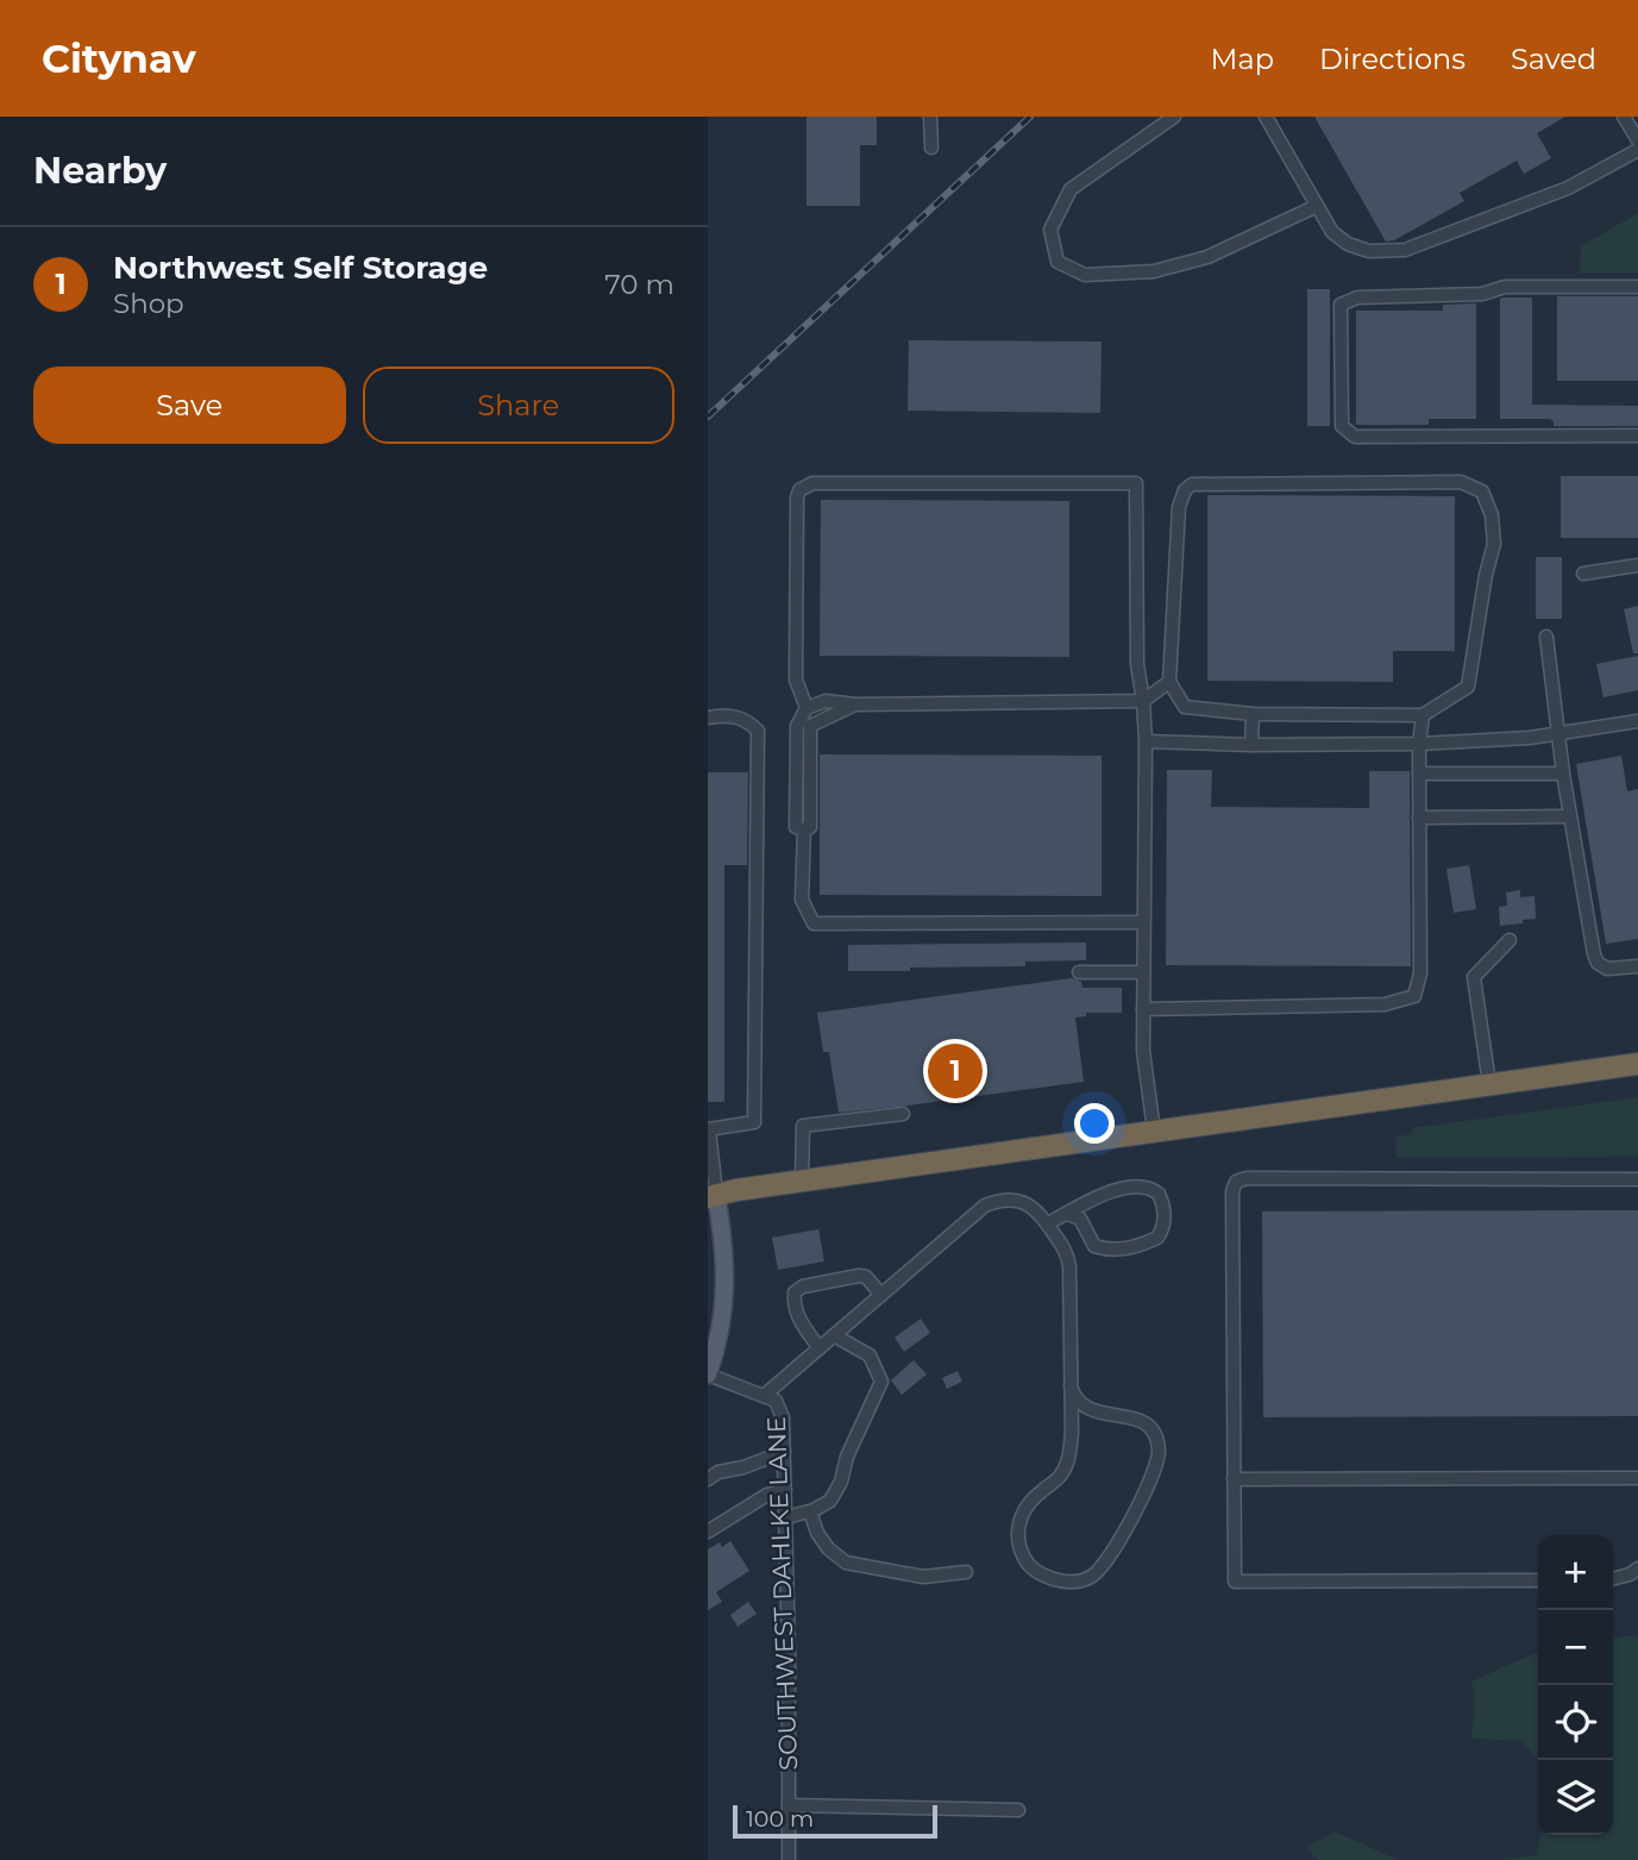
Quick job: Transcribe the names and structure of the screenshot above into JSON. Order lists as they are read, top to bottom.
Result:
{
  "streets": {
    "street": ["SOUTHWEST DAHLKE LANE"]
  },
  "scale_bar": "100 m",
  "page": {
    "header": "Citynav",
    "nav": ["Map", "Directions", "Saved"],
    "heading": "Nearby",
    "list": [
      {
        "mark": "1",
        "name": "Northwest Self Storage",
        "note": "Shop",
        "value": "70 m"
      }
    ],
    "buttons": ["Save", "Share"],
    "pins": "1",
    "map_buttons": ["+", "−"],
    "scale": "100 m"
  }
}
